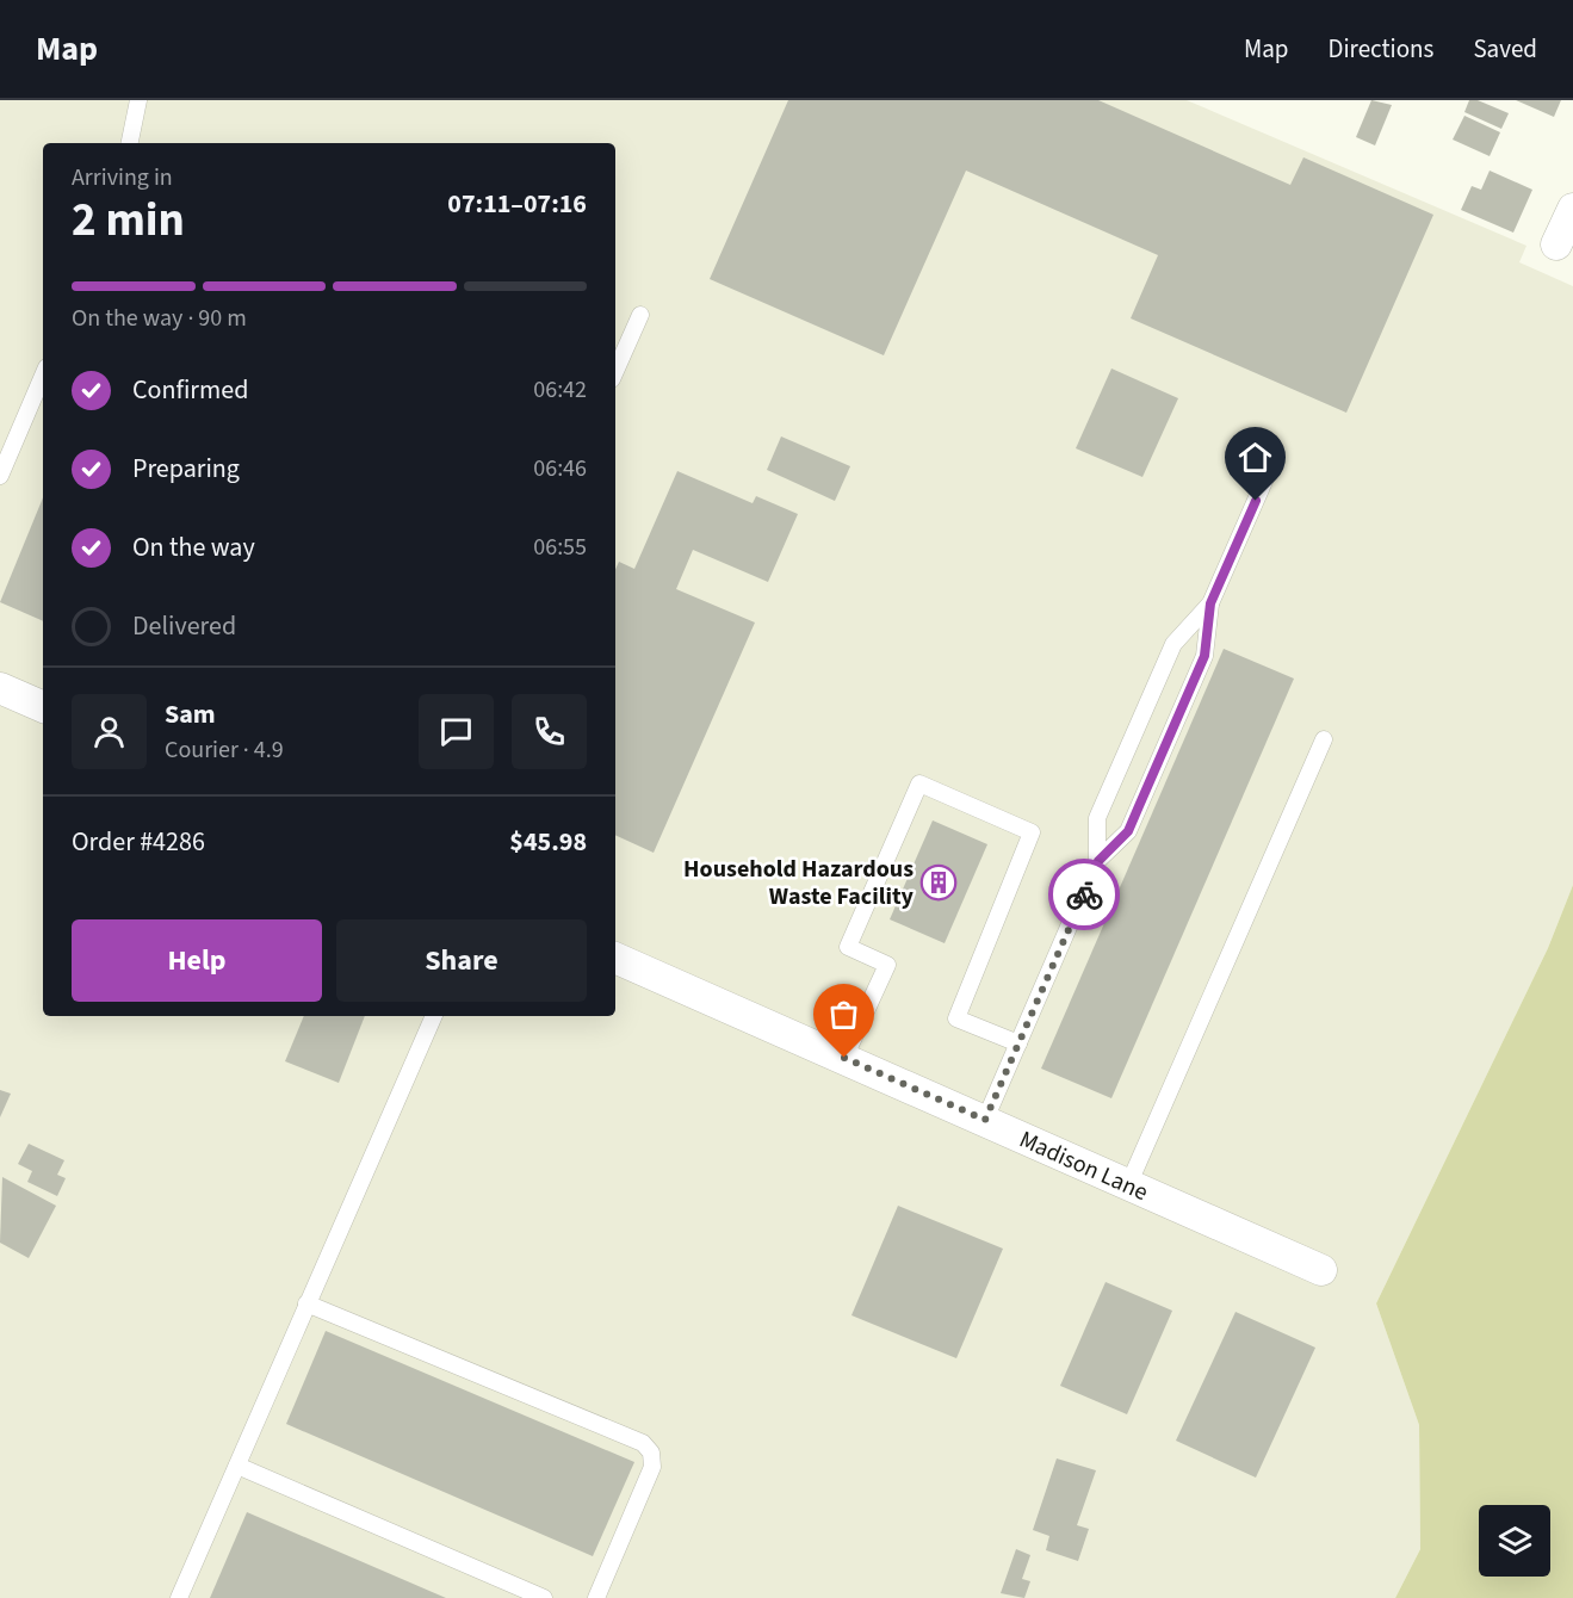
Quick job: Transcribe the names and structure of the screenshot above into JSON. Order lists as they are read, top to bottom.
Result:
{
  "streets": {
    "street": ["Madison Lane"]
  },
  "places": {
    "building": ["Household Hazardous Waste Facility"]
  },
  "page": {
    "header": "Map",
    "nav": ["Map", "Directions", "Saved"],
    "heading": ["2 min", "Arriving in", "07:11–07:16"],
    "panel": [
      "Sam",
      "Courier · 4.9",
      "Order #4286",
      "$45.98"
    ],
    "bar": "On the way · 90 m",
    "list": [
      ["Confirmed", "06:42"],
      ["Preparing", "06:46"],
      ["On the way", "06:55"],
      "Delivered"
    ],
    "buttons": ["Help", "Share"]
  }
}
